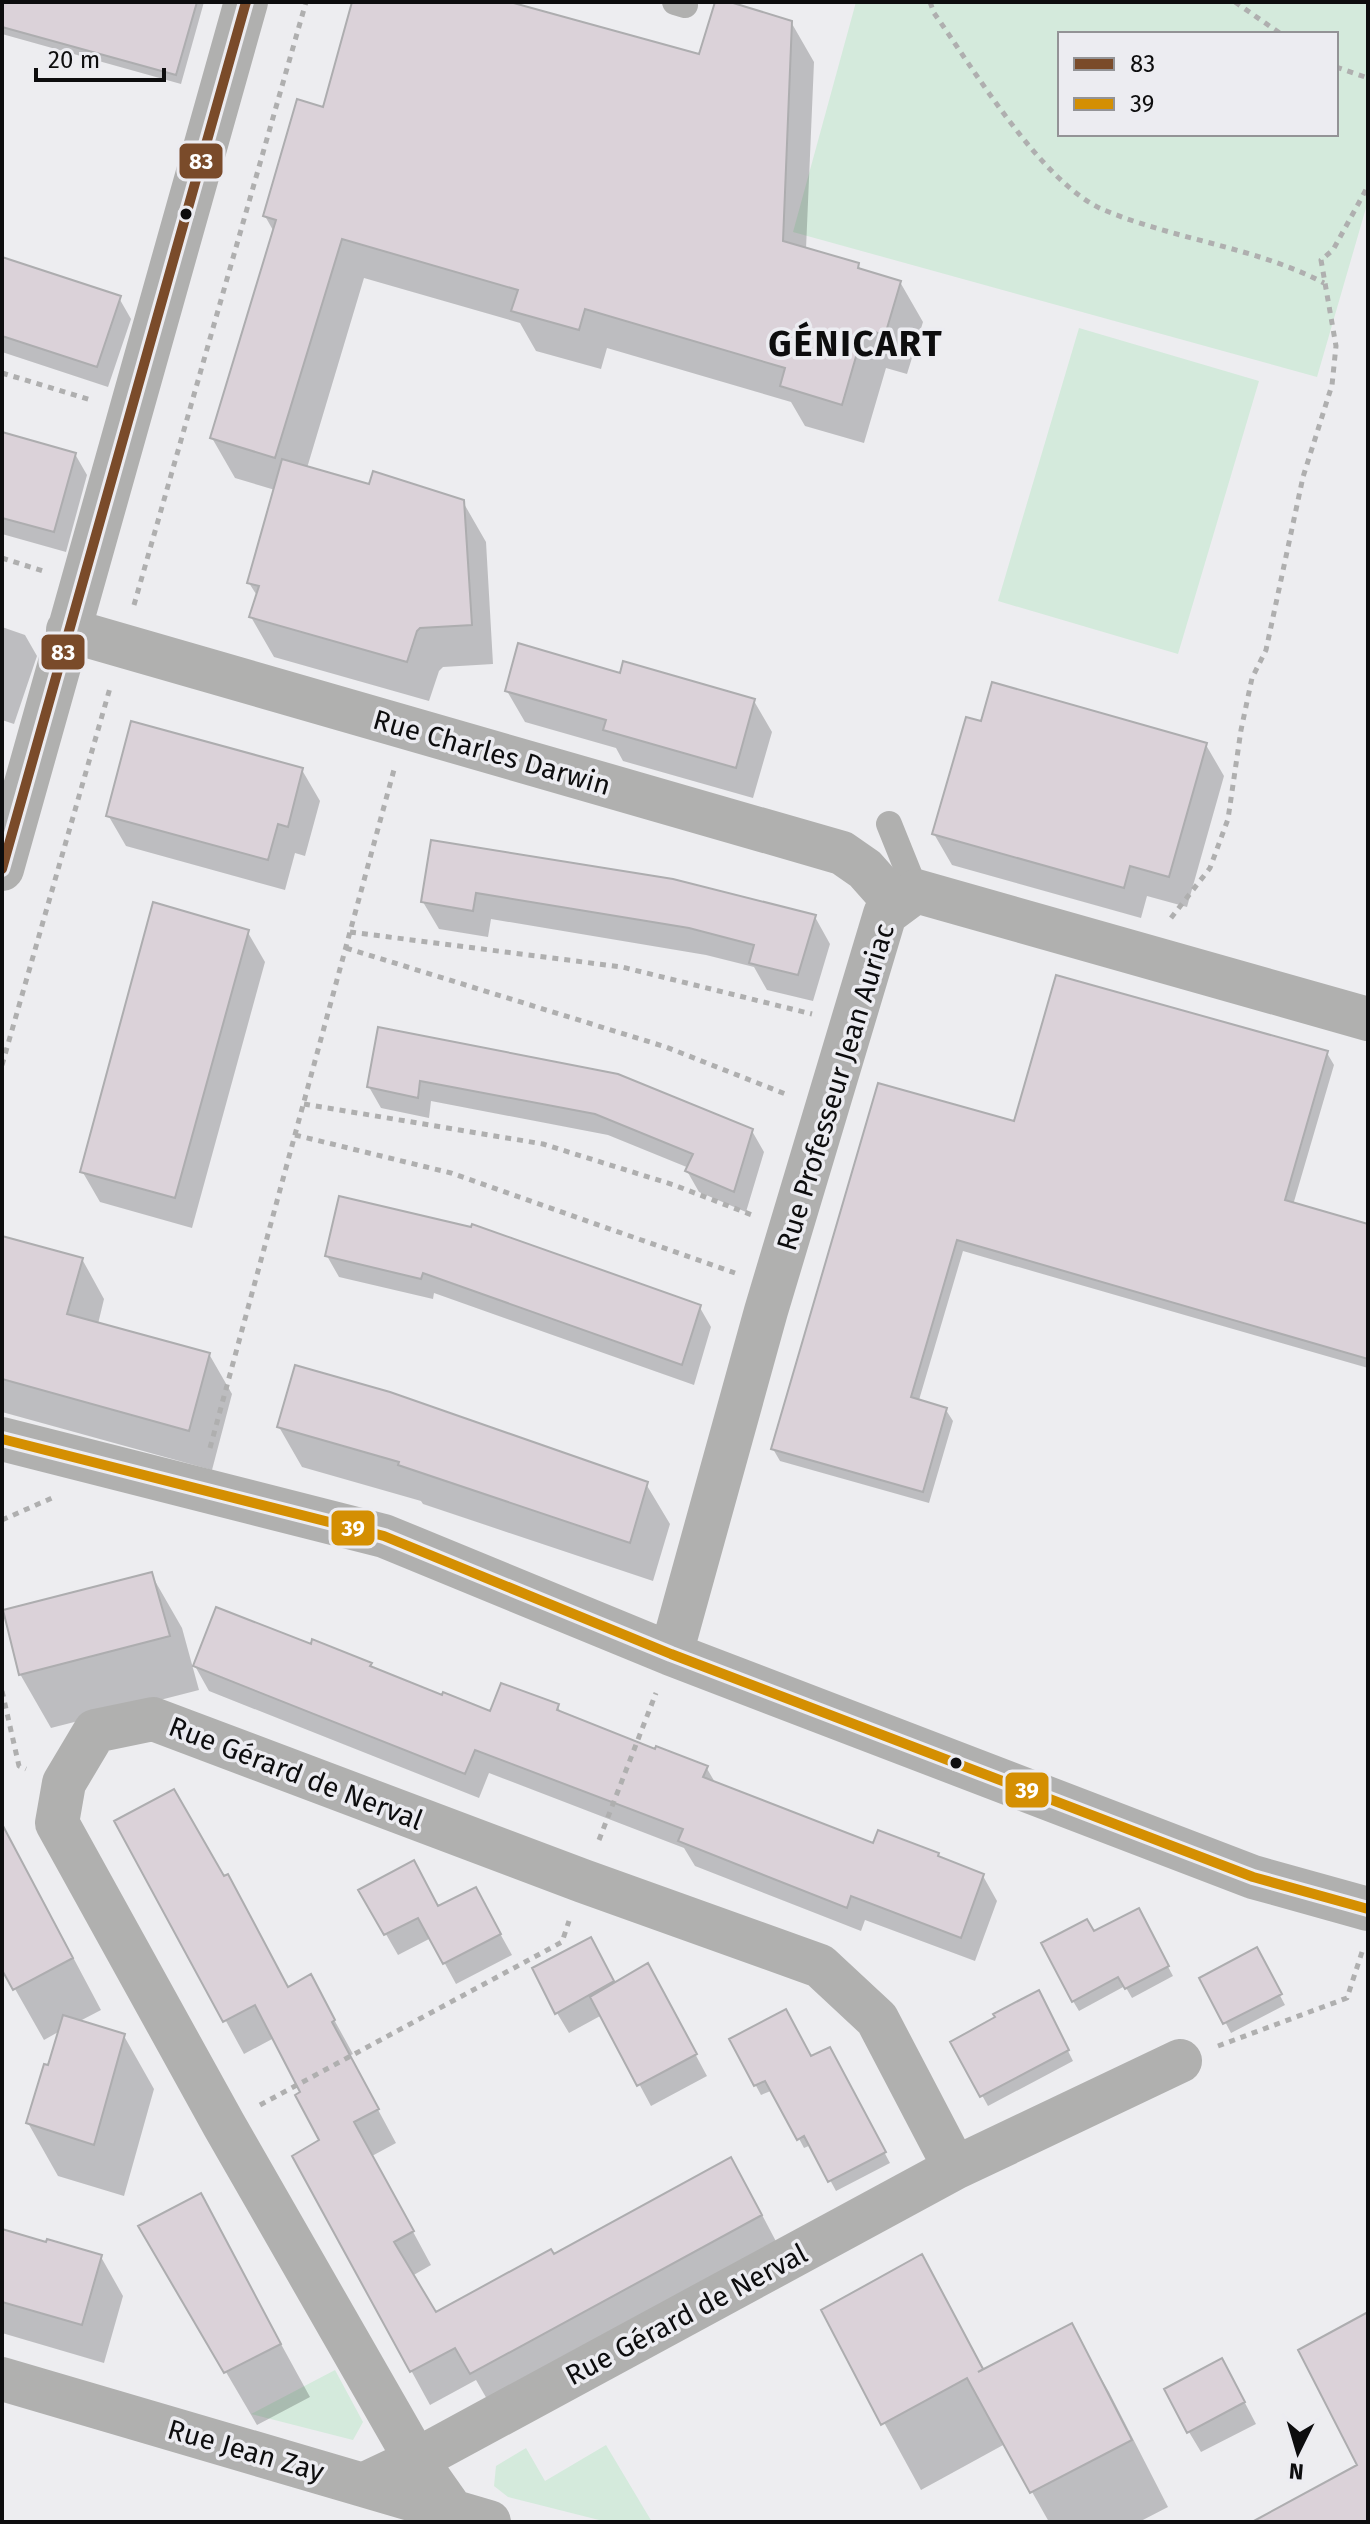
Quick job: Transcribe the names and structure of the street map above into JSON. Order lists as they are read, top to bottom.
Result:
{
  "streets": {
    "street": [
      "Rue Charles Darwin",
      "Rue Professeur Jean Auriac",
      "Rue Gérard de Nerval",
      "Rue Jean Zay"
    ]
  },
  "crossings": [
    ["Rue Charles Darwin", "Rue Professeur Jean Auriac"],
    ["Rue Gérard de Nerval", "Rue Jean Zay"]
  ],
  "districts": ["GÉNICART"],
  "lines": ["transit line 83", "transit line 39"],
  "legend": ["83", "39"],
  "scale_bar": "20 m",
  "north": "bottom"
}
